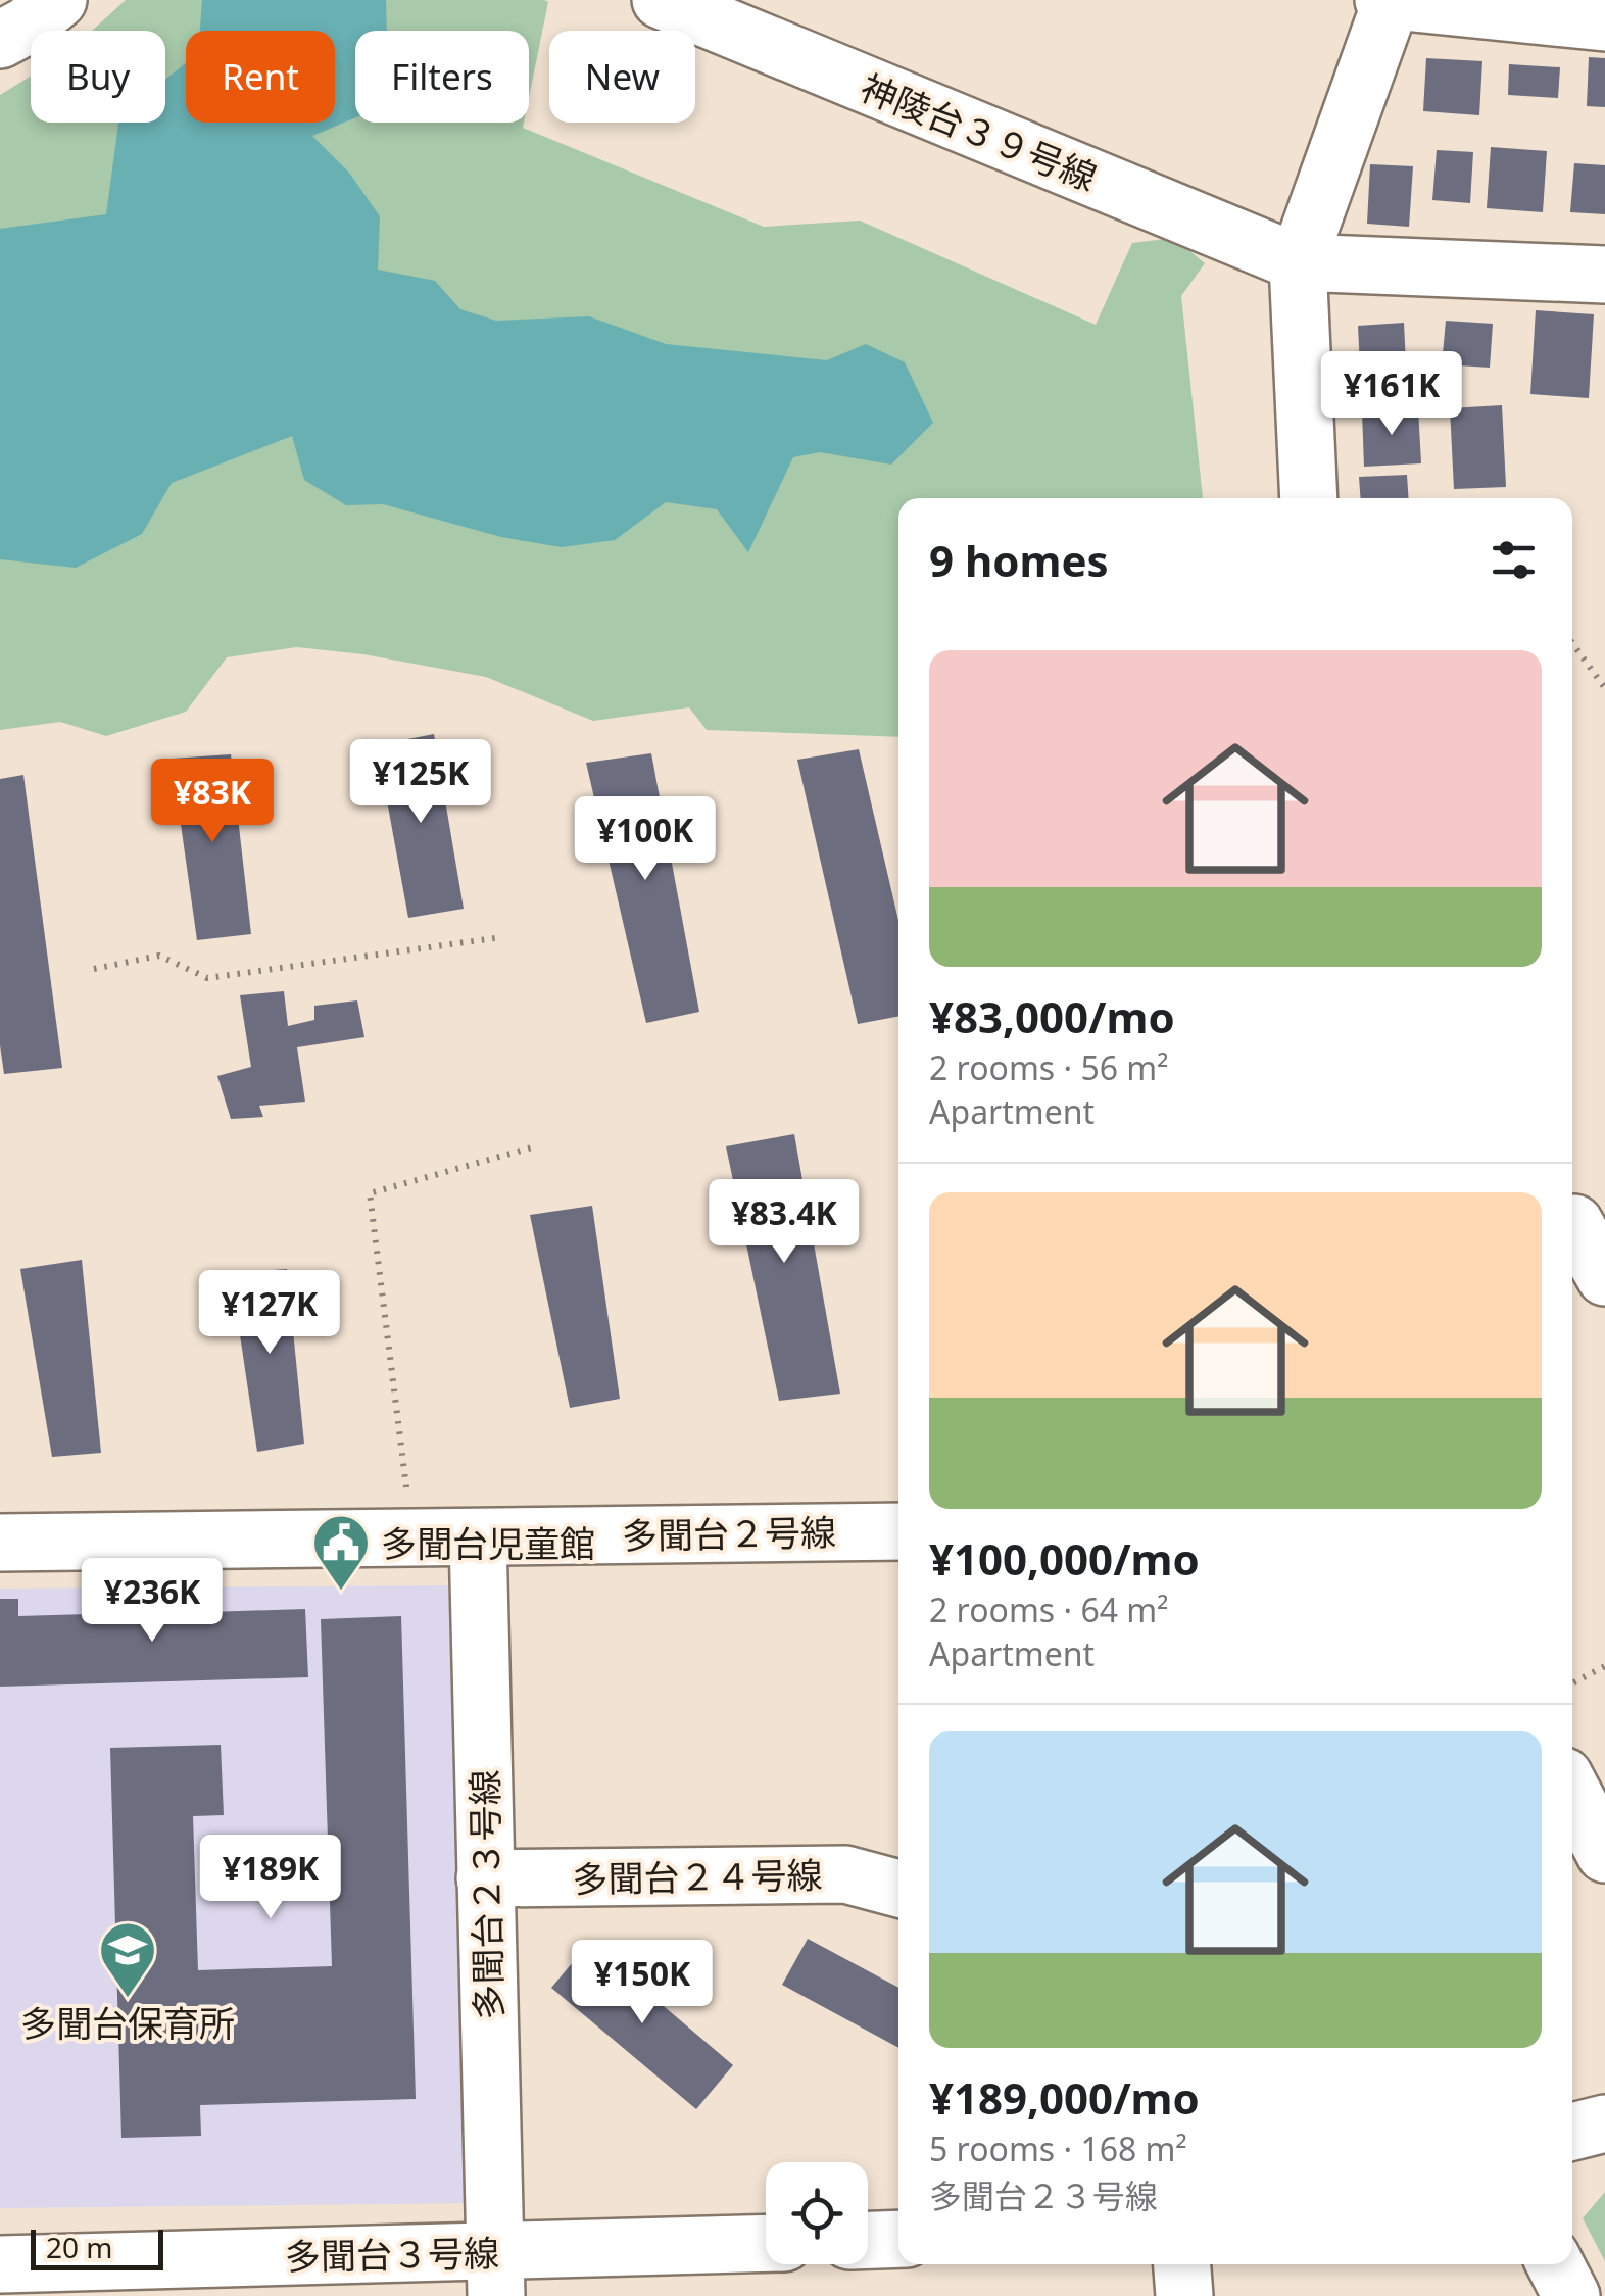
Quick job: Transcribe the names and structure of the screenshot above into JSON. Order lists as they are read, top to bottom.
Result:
{
  "streets": {
    "street": [
      "神陵台３９号線",
      "多聞台２号線",
      "多聞台２４号線",
      "多聞台２３号線",
      "多聞台３号線"
    ]
  },
  "crossings": [
    ["多聞台２号線", "多聞台２３号線"],
    ["多聞台２４号線", "多聞台２３号線"],
    ["多聞台２３号線", "多聞台３号線"]
  ],
  "places": {
    "public building": ["多聞台児童館"],
    "school or university": ["多聞台保育所"]
  },
  "scale_bar": "20 m",
  "page": {
    "chip": [
      "Buy",
      "Rent",
      "Filters",
      "New"
    ],
    "price": [
      "¥161K",
      "¥125K",
      "¥83K",
      "¥100K",
      "¥83.4K",
      "¥127K",
      "¥236K",
      "¥189K",
      "¥150K"
    ],
    "heading": "9 homes",
    "list": [
      {
        "name": "¥83,000/mo",
        "note": "2 rooms · 56 m² · Apartment"
      },
      {
        "name": "¥100,000/mo",
        "note": "2 rooms · 64 m² · Apartment"
      },
      {
        "name": "¥189,000/mo",
        "note": "5 rooms · 168 m² · 多聞台２３号線"
      }
    ],
    "scale": "20 m"
  }
}
